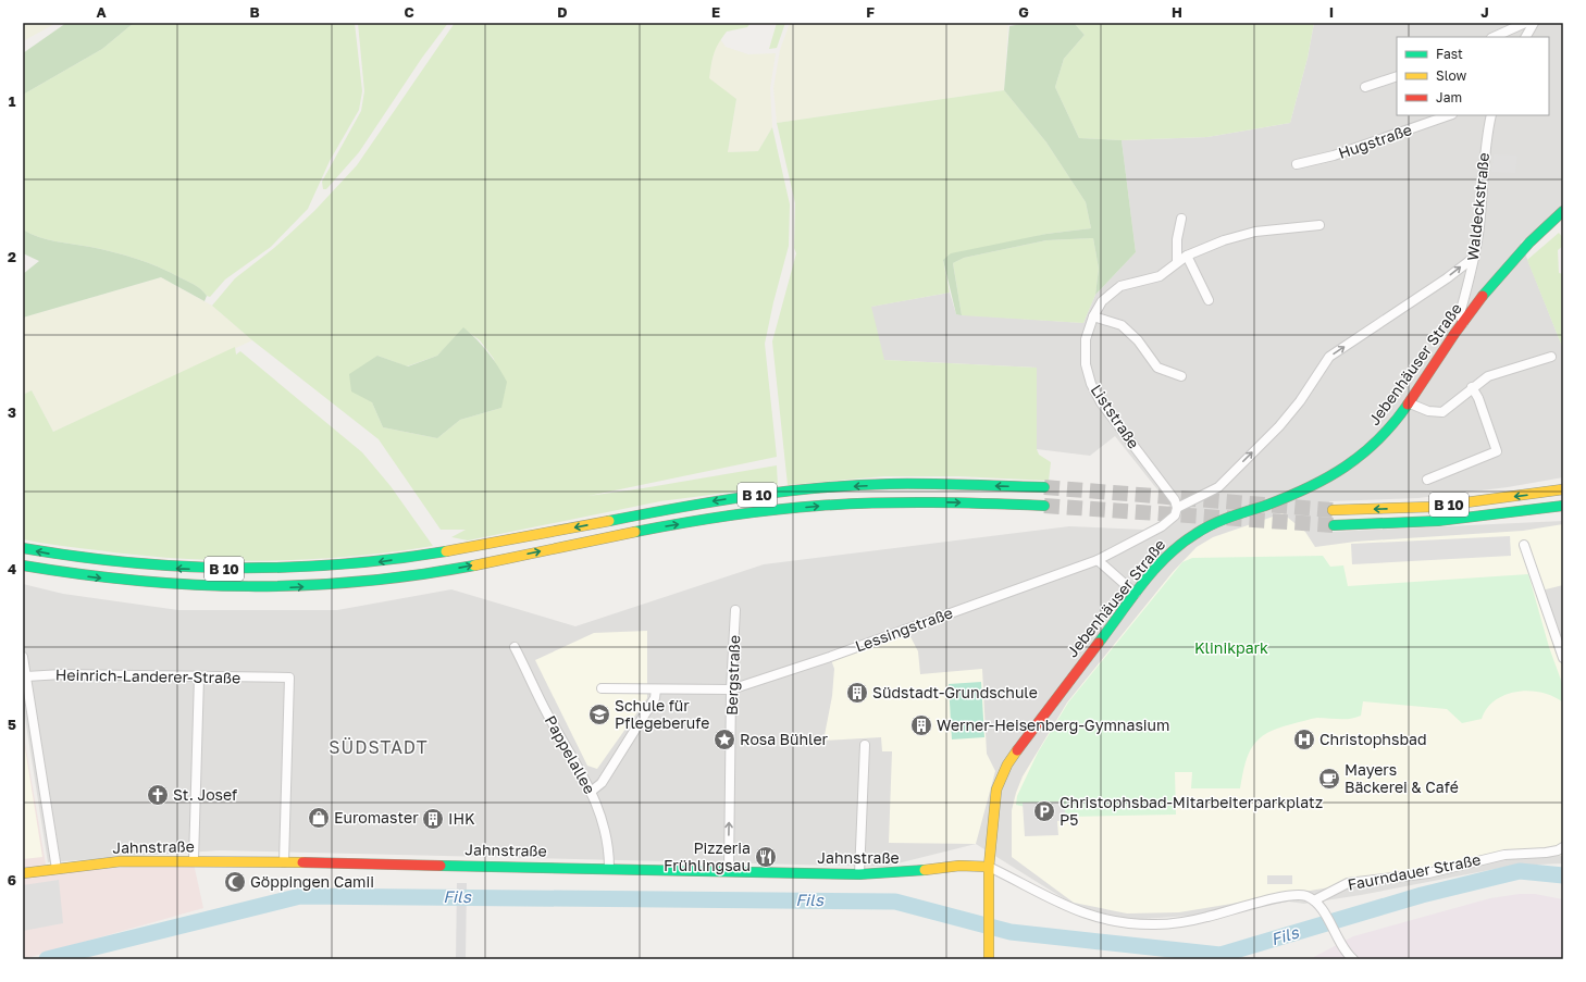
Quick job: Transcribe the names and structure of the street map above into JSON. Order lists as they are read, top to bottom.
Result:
{
  "streets": {
    "main road": ["Jebenhäuser Straße", "B 10", "Jahnstraße"],
    "street": [
      "Hugstraße",
      "Waldeckstraße",
      "Liststraße",
      "Lessingstraße",
      "Bergstraße",
      "Heinrich-Landerer-Straße",
      "Pappelallee",
      "Faurndauer Straße"
    ]
  },
  "crossings": [
    ["Waldeckstraße", "Jebenhäuser Straße"],
    ["Jebenhäuser Straße", "Jahnstraße"],
    ["Liststraße", "Lessingstraße"],
    ["Lessingstraße", "Bergstraße"],
    ["Bergstraße", "Jahnstraße"],
    ["Heinrich-Landerer-Straße", "Jahnstraße"],
    ["Pappelallee", "Jahnstraße"]
  ],
  "one_way": ["Bergstraße"],
  "districts": ["SÜDSTADT"],
  "water": ["Fils"],
  "parks": ["Klinikpark"],
  "places": {
    "building": ["Südstadt-Grundschule", "Werner-Heisenberg-Gymnasium", "IHK"],
    "school or university": ["Schule für Pflegeberufe"],
    "place": ["Rosa Bühler"],
    "hospital": ["Christophsbad"],
    "cafe": ["Mayers Bäckerei & Café"],
    "church": ["St. Josef"],
    "parking": ["Christophsbad-Mitarbeiterparkplatz P5"],
    "shop": ["Euromaster"],
    "restaurant": ["Pizzeria Frühlingsau"],
    "mosque": ["Göppingen Camii"]
  },
  "legend": ["Fast", "Slow", "Jam"],
  "grid": {
    "columns": [
      "A",
      "B",
      "C",
      "D",
      "E",
      "F",
      "G",
      "H",
      "I",
      "J"
    ],
    "rows": [
      "1",
      "2",
      "3",
      "4",
      "5",
      "6"
    ]
  }
}
